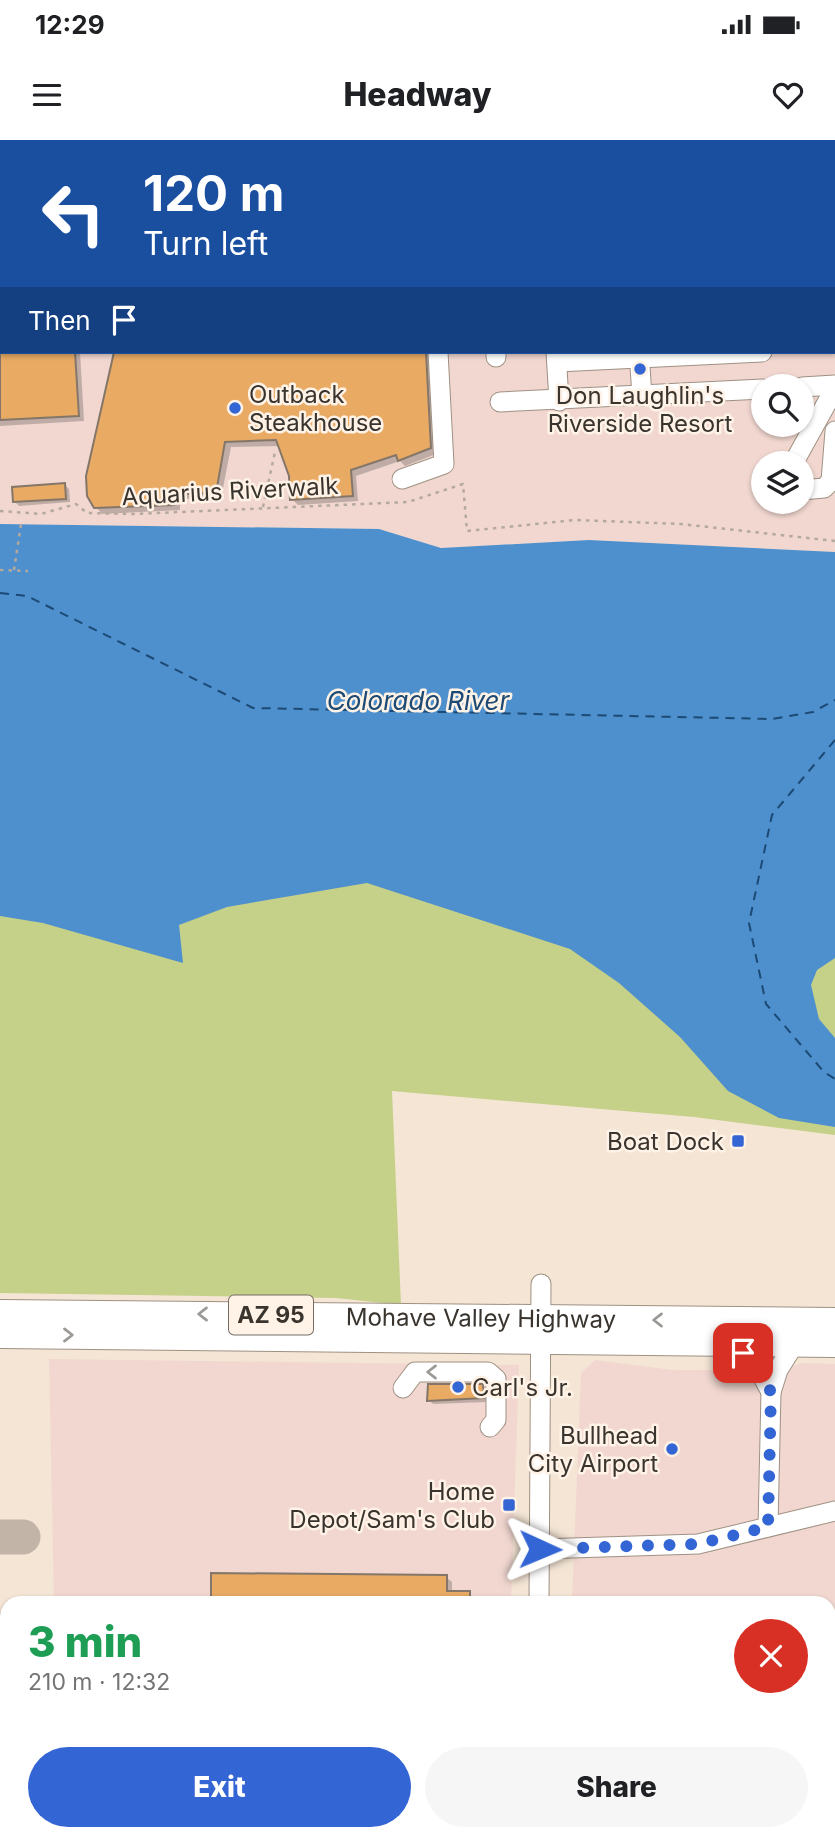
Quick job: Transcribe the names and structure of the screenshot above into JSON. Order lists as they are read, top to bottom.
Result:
{
  "streets": {
    "highway": ["AZ 95", "Mohave Valley Highway"],
    "path": ["Aquarius Riverwalk"]
  },
  "water": ["Colorado River"],
  "places": {
    "other": [
      "Don Laughlin's Riverside Resort",
      "Outback Steakhouse",
      "Carl's Jr.",
      "Bullhead City Airport"
    ],
    "transit": ["Boat Dock", "Home Depot/Sam's Club"]
  },
  "page": {
    "status": "12:29",
    "header": "Headway",
    "turn": ["120 m", "Turn left"],
    "then": "Then",
    "heading": ["3 min", "210 m · 12:32"],
    "buttons": ["Exit", "Share"]
  }
}
